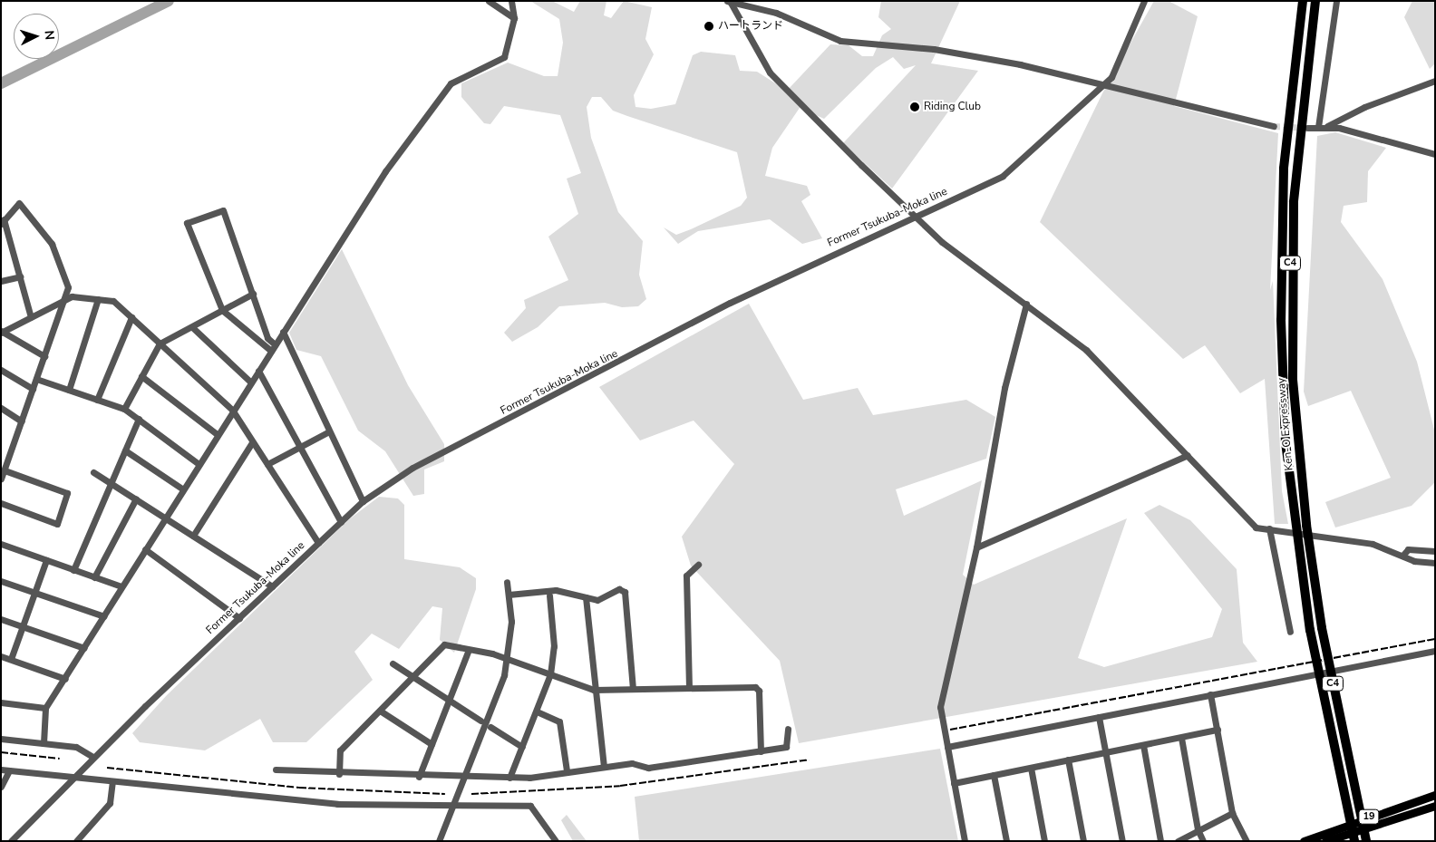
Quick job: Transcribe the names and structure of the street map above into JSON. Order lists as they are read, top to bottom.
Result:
{
  "streets": {
    "highway": ["C4", "Ken-O Expressway"],
    "main road": ["19"],
    "street": ["Former Tsukuba-Moka line"]
  },
  "places": ["ハートランド", "Riding Club"],
  "north": "right"
}
